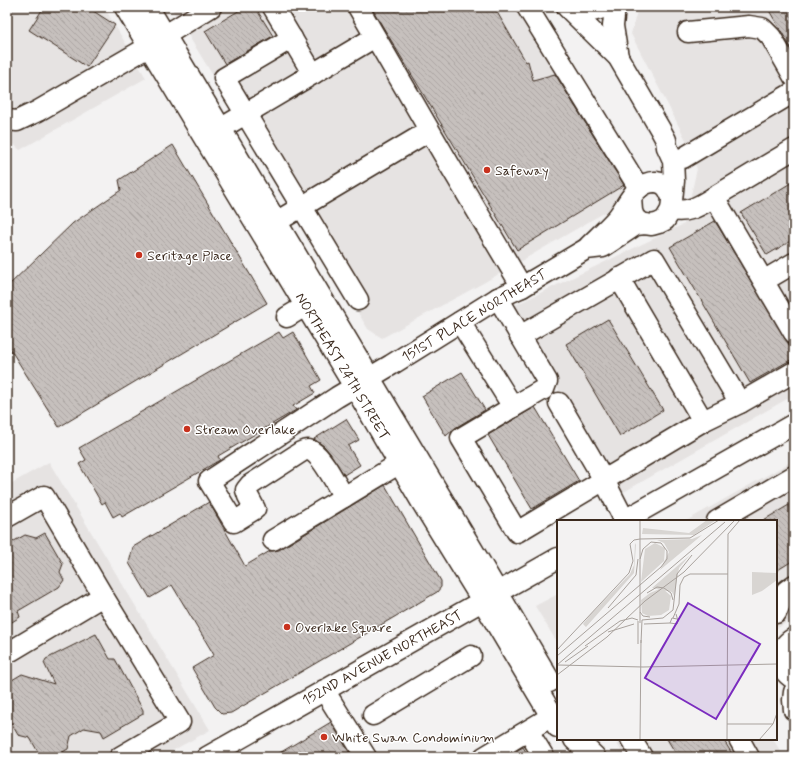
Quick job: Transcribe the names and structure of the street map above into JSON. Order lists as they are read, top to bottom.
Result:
{
  "streets": {
    "main road": ["NORTHEAST 24TH STREET"],
    "street": ["151ST PLACE NORTHEAST", "152ND AVENUE NORTHEAST"]
  },
  "crossings": [
    ["151ST PLACE NORTHEAST", "NORTHEAST 24TH STREET"],
    ["NORTHEAST 24TH STREET", "152ND AVENUE NORTHEAST"]
  ],
  "places": [
    "Safeway",
    "Seritage Place",
    "Stream Overlake",
    "Overlake Square",
    "White Swan Condominium"
  ]
}
